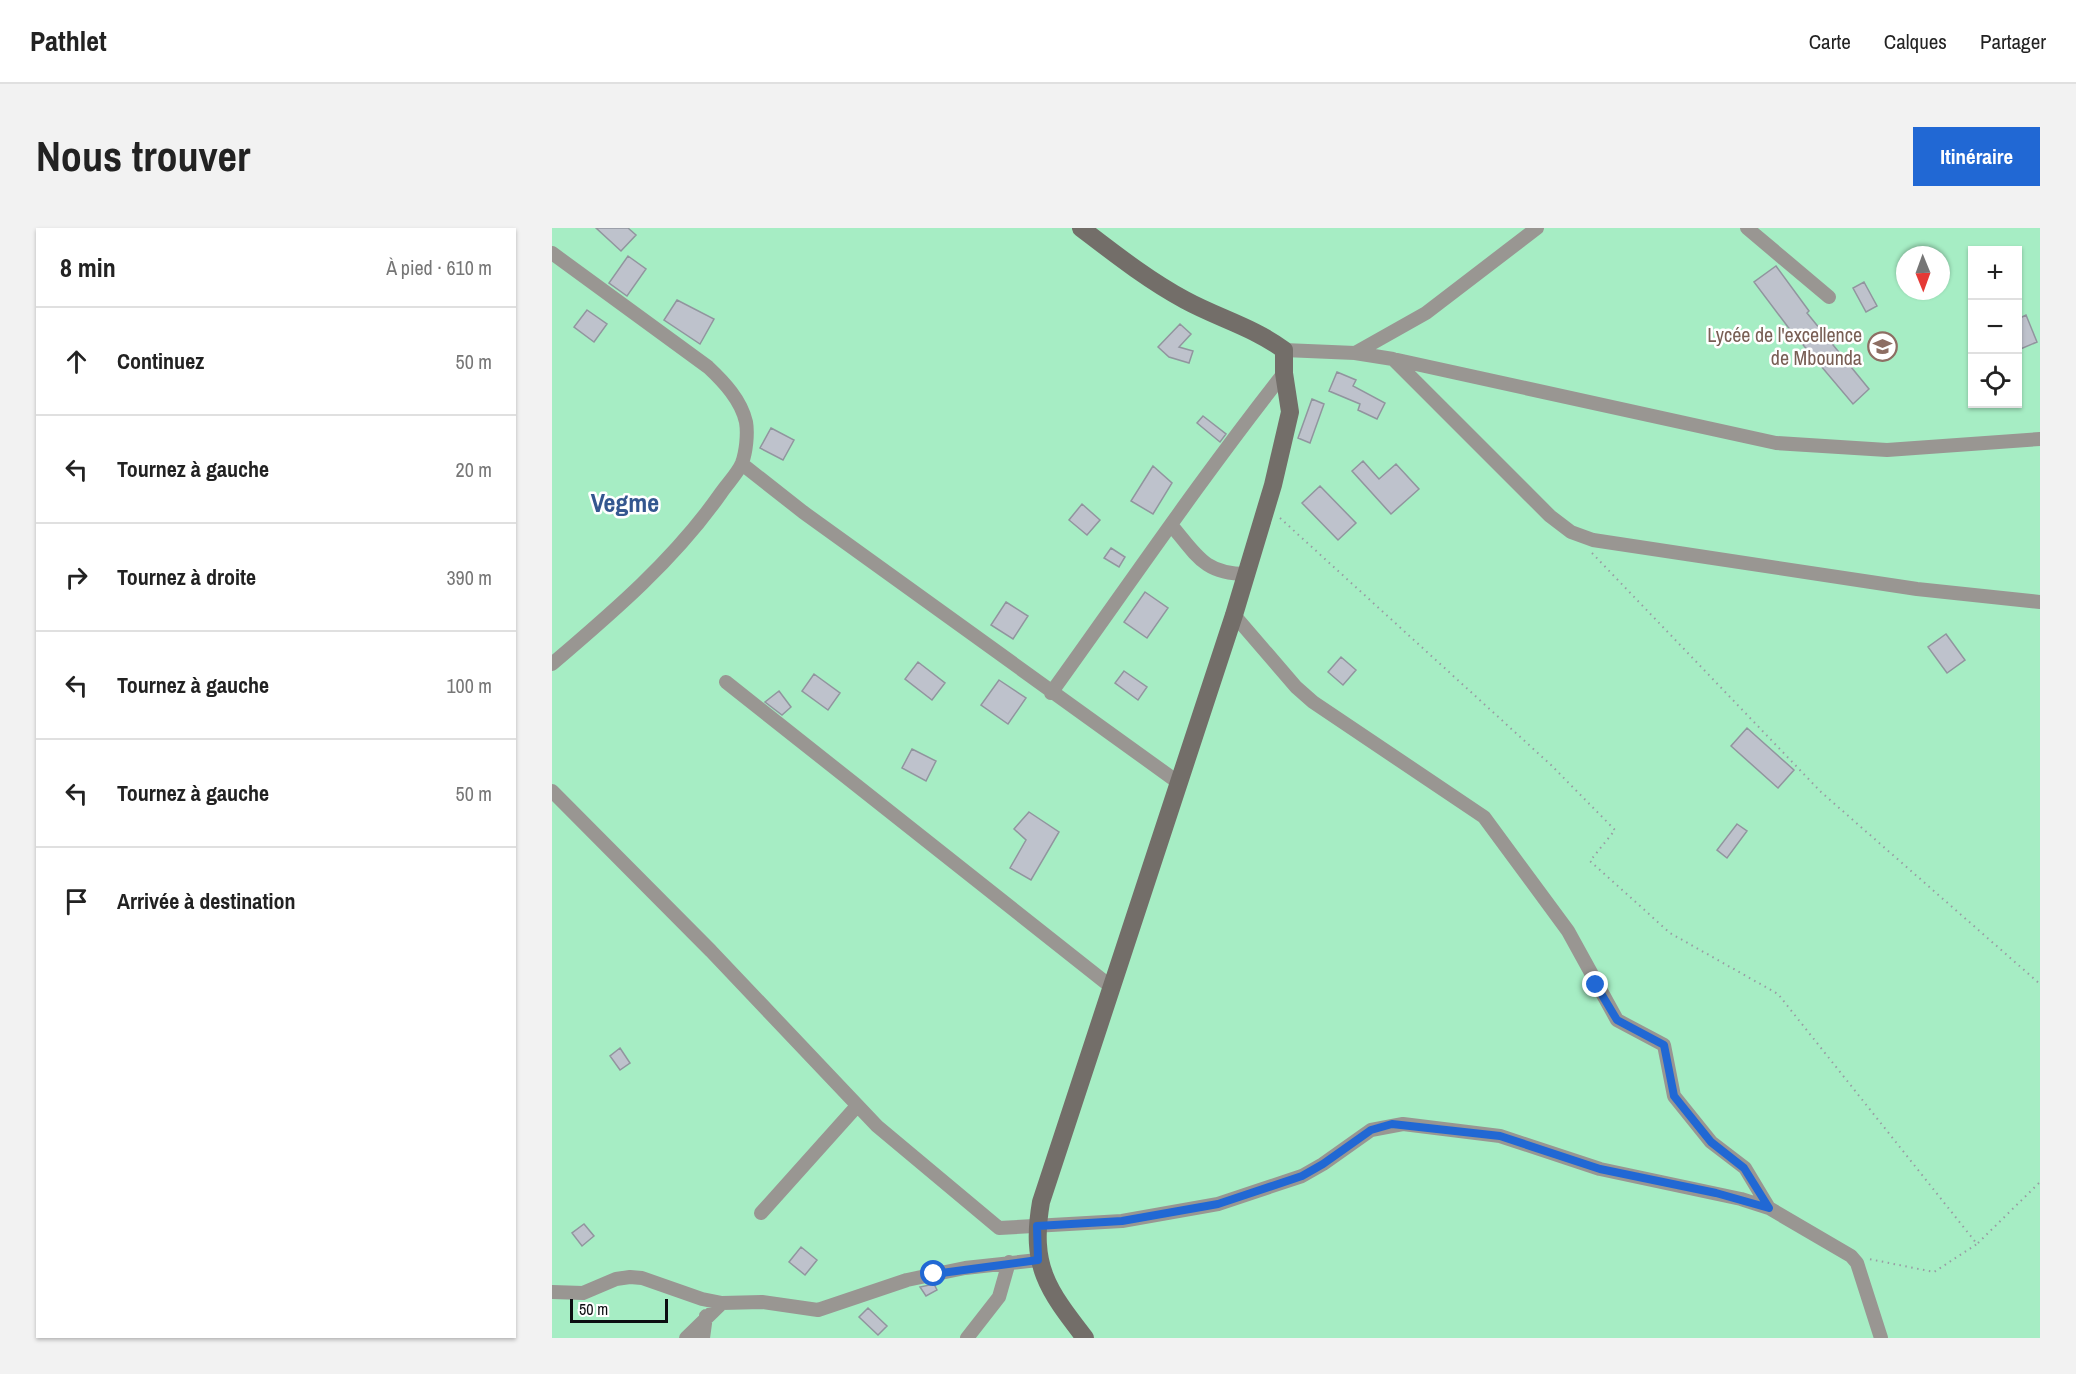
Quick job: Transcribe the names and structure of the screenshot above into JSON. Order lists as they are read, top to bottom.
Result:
{
  "districts": ["Vegme"],
  "places": {
    "school or university": ["Lycée de l'excellence de Mbounda"]
  },
  "scale_bar": "50 m",
  "north": "bottom",
  "page": {
    "header": "Pathlet",
    "nav": ["Carte", "Calques", "Partager"],
    "buttons": "Itinéraire",
    "title": "Nous trouver",
    "heading": ["8 min", "À pied · 610 m"],
    "map_buttons": ["+", "−"],
    "list": [
      ["Continuez", "50 m"],
      ["Tournez à gauche", "20 m"],
      ["Tournez à droite", "390 m"],
      ["Tournez à gauche", "100 m"],
      ["Tournez à gauche", "50 m"],
      "Arrivée à destination"
    ],
    "scale": "50 m"
  }
}
